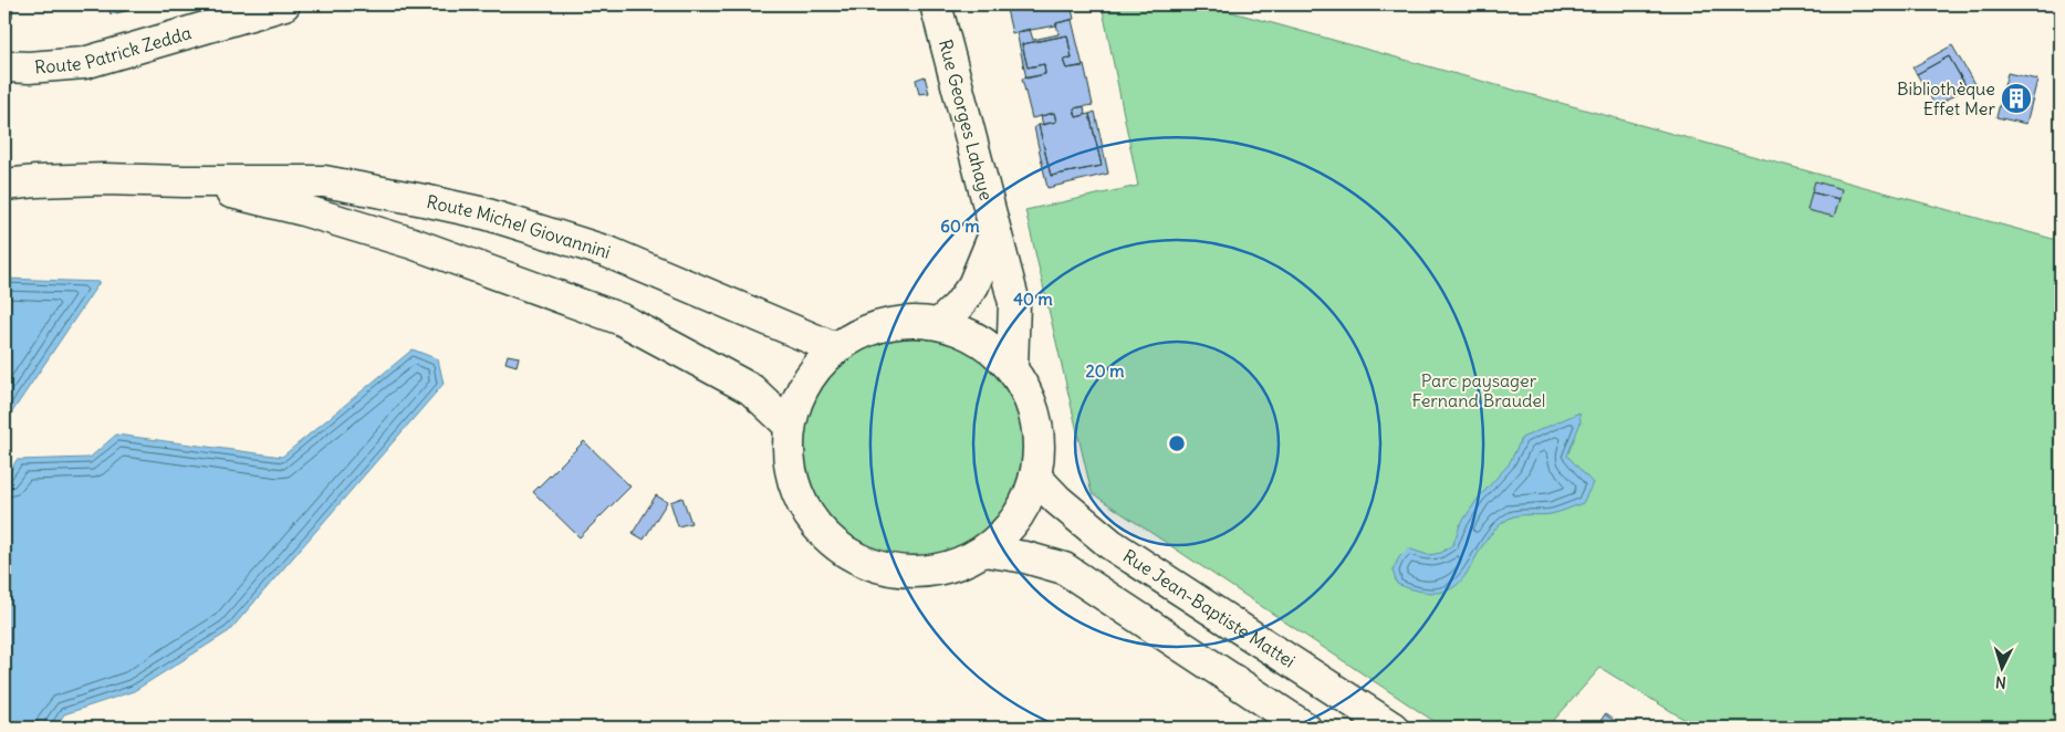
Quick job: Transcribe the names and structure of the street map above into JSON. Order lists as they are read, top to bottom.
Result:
{
  "streets": {
    "main road": [
      "Route Patrick Zedda",
      "Rue Georges Lahaye",
      "Route Michel Giovannini",
      "Rue Jean-Baptiste Mattei"
    ]
  },
  "parks": ["Parc paysager Fernand Braudel"],
  "places": {
    "building": ["Bibliothèque Effet Mer"]
  },
  "north": "bottom",
  "rings": ["60 m", "40 m", "20 m"]
}
